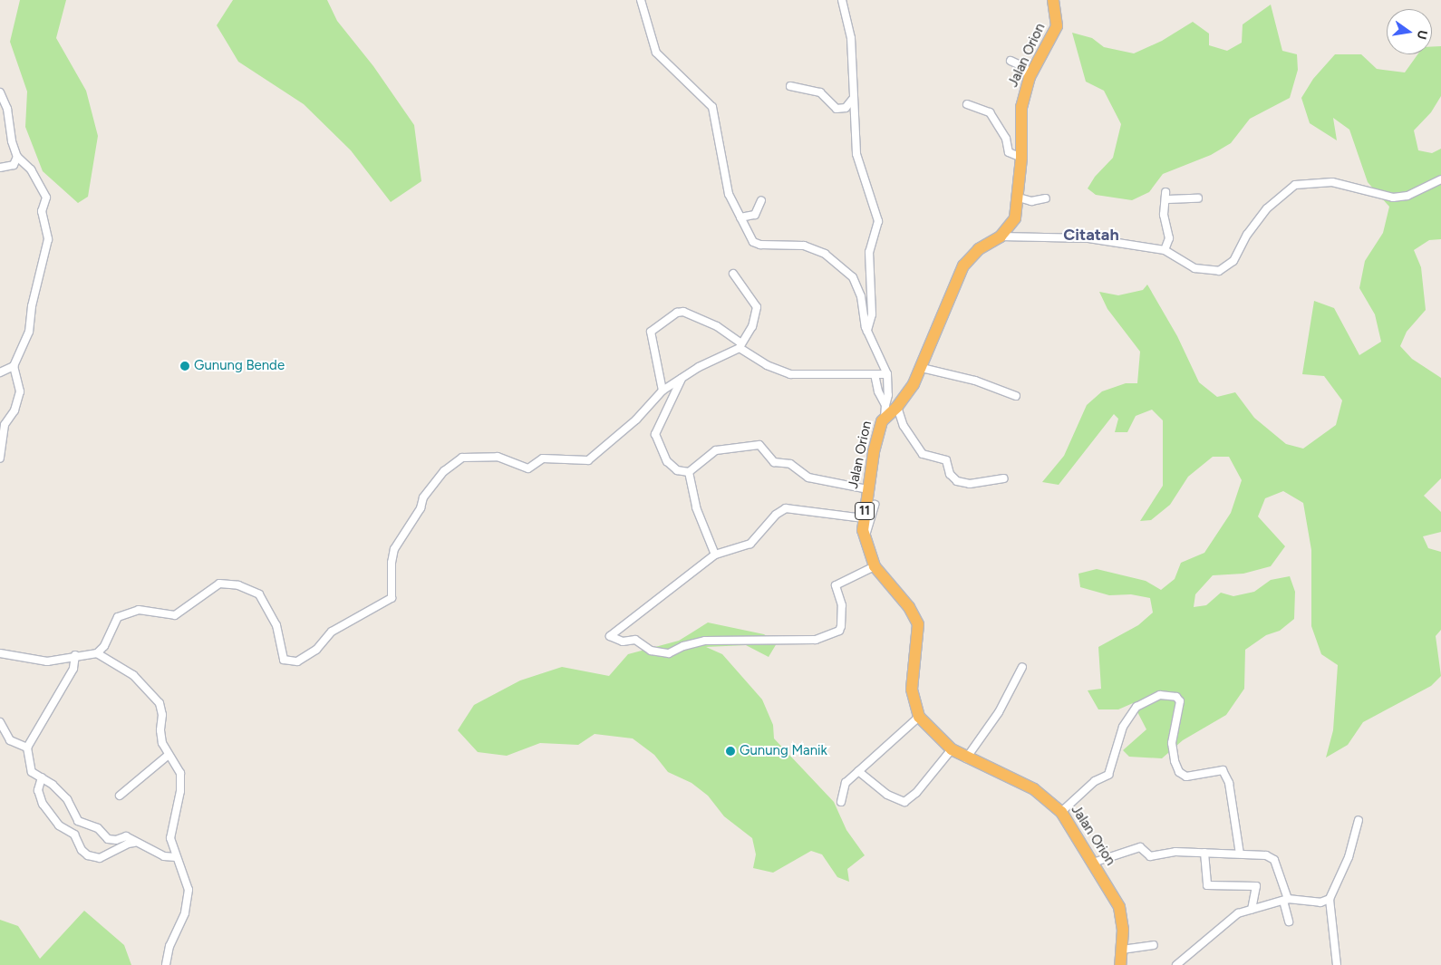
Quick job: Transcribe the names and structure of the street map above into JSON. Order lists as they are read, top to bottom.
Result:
{
  "streets": {
    "highway": ["Jalan Orion", "11"]
  },
  "districts": ["Citatah"],
  "places": ["Gunung Bende", "Gunung Manik"],
  "north": "right"
}
